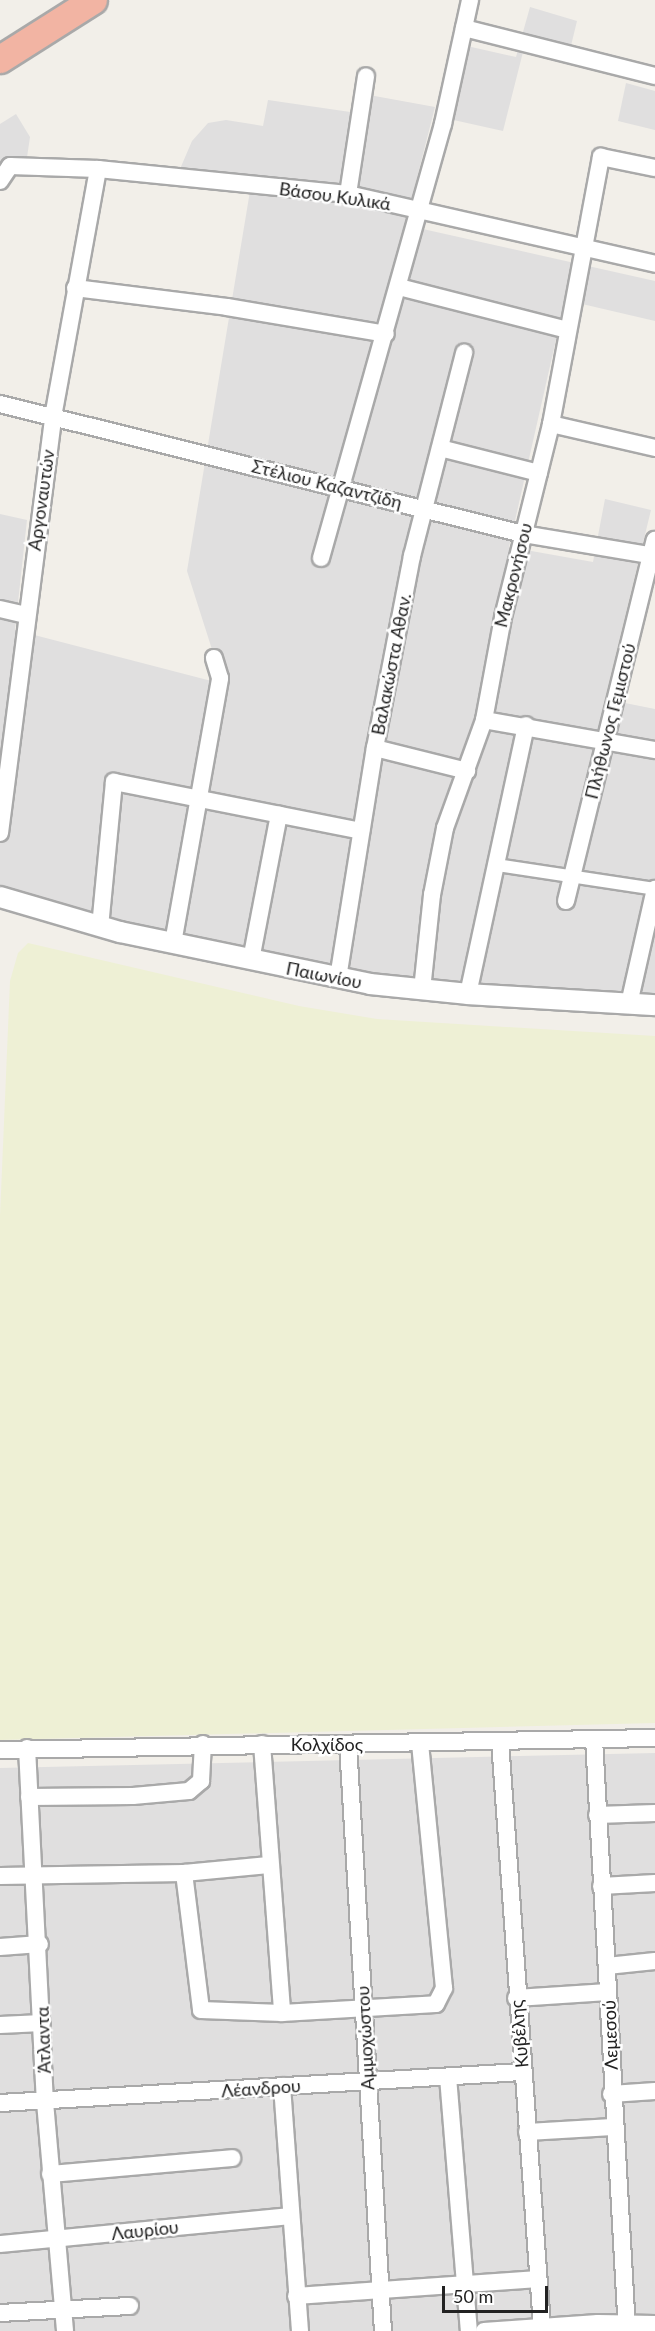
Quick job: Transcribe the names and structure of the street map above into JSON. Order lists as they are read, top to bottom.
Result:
{
  "streets": {
    "street": [
      "Βάσου Κυλικά",
      "Στέλιου Καζαντζίδη",
      "Αργοναυτών",
      "Μακρονήσου",
      "Βαλακώστα Αθαν.",
      "Πλήθωνος Γεμιστού",
      "Παιωνίου",
      "Κολχίδος",
      "Κυβέλης",
      "Λεμεσού",
      "Αμμοχώστου",
      "Άτλαντα",
      "Λέανδρου",
      "Λαυρίου"
    ]
  },
  "crossings": [
    ["Βάσου Κυλικά", "Αργοναυτών"],
    ["Βάσου Κυλικά", "Μακρονήσου"],
    ["Στέλιου Καζαντζίδη", "Αργοναυτών"],
    ["Στέλιου Καζαντζίδη", "Μακρονήσου"],
    ["Στέλιου Καζαντζίδη", "Βαλακώστα Αθαν."],
    ["Στέλιου Καζαντζίδη", "Πλήθωνος Γεμιστού"],
    ["Μακρονήσου", "Παιωνίου"],
    ["Βαλακώστα Αθαν.", "Παιωνίου"],
    ["Κολχίδος", "Κυβέλης"],
    ["Κολχίδος", "Λεμεσού"],
    ["Κολχίδος", "Αμμοχώστου"],
    ["Κολχίδος", "Άτλαντα"],
    ["Κυβέλης", "Λέανδρου"],
    ["Αμμοχώστου", "Λέανδρου"],
    ["Άτλαντα", "Λέανδρου"],
    ["Άτλαντα", "Λαυρίου"]
  ],
  "scale_bar": "50 m"
}
